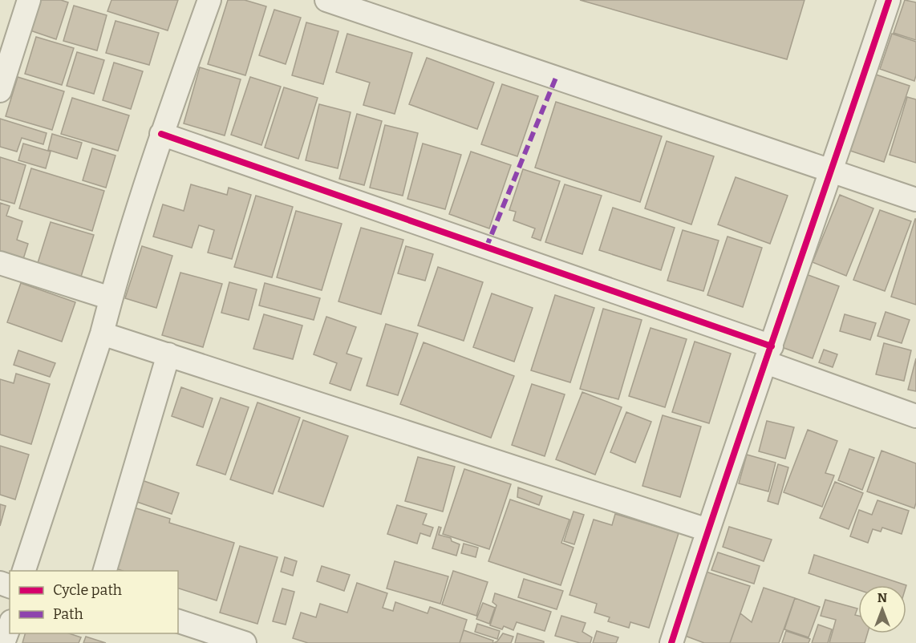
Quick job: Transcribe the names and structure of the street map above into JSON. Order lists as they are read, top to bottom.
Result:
{
  "legend": ["Cycle path", "Path"],
  "north": "top"
}
